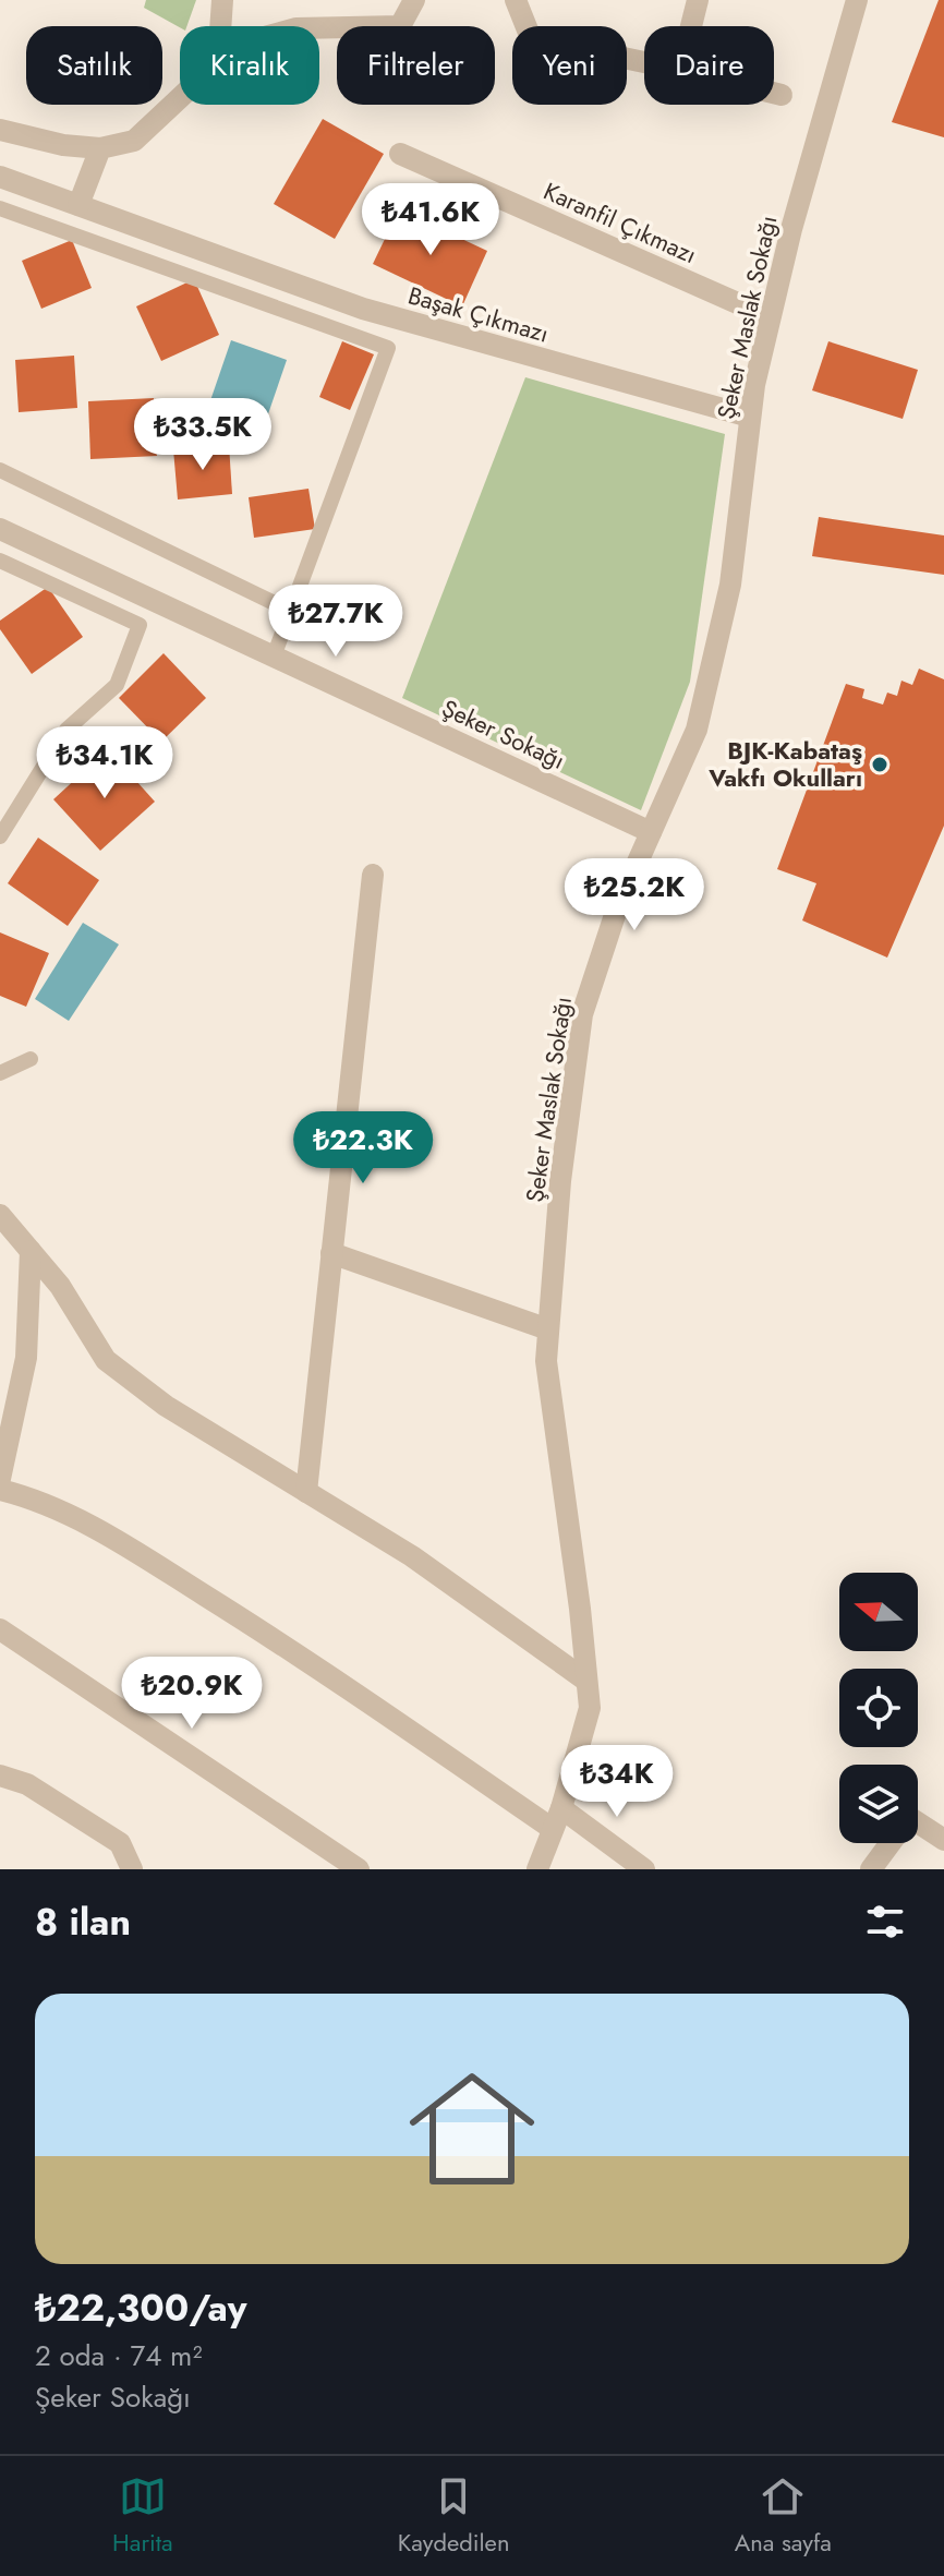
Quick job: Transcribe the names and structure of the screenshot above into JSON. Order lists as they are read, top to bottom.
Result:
{
  "streets": {
    "street": [
      "Karanfil Çıkmazı",
      "Başak Çıkmazı",
      "Şeker Maslak Sokağı",
      "Şeker Sokağı"
    ]
  },
  "crossings": [
    ["Karanfil Çıkmazı", "Şeker Maslak Sokağı"],
    ["Başak Çıkmazı", "Şeker Maslak Sokağı"],
    ["Şeker Maslak Sokağı", "Şeker Sokağı"]
  ],
  "places": ["BJK-Kabataş Vakfı Okulları"],
  "north": "left",
  "page": {
    "chip": [
      "Satılık",
      "Kiralık",
      "Filtreler",
      "Yeni",
      "Daire"
    ],
    "price": [
      "₺41.6K",
      "₺33.5K",
      "₺27.7K",
      "₺34.1K",
      "₺25.2K",
      "₺22.3K",
      "₺20.9K",
      "₺34K"
    ],
    "heading": "8 ilan",
    "list": [
      {
        "name": "₺22,300/ay",
        "note": "2 oda · 74 m² · Şeker Sokağı"
      }
    ],
    "tabs": ["Harita", "Kaydedilen", "Ana sayfa"]
  }
}
